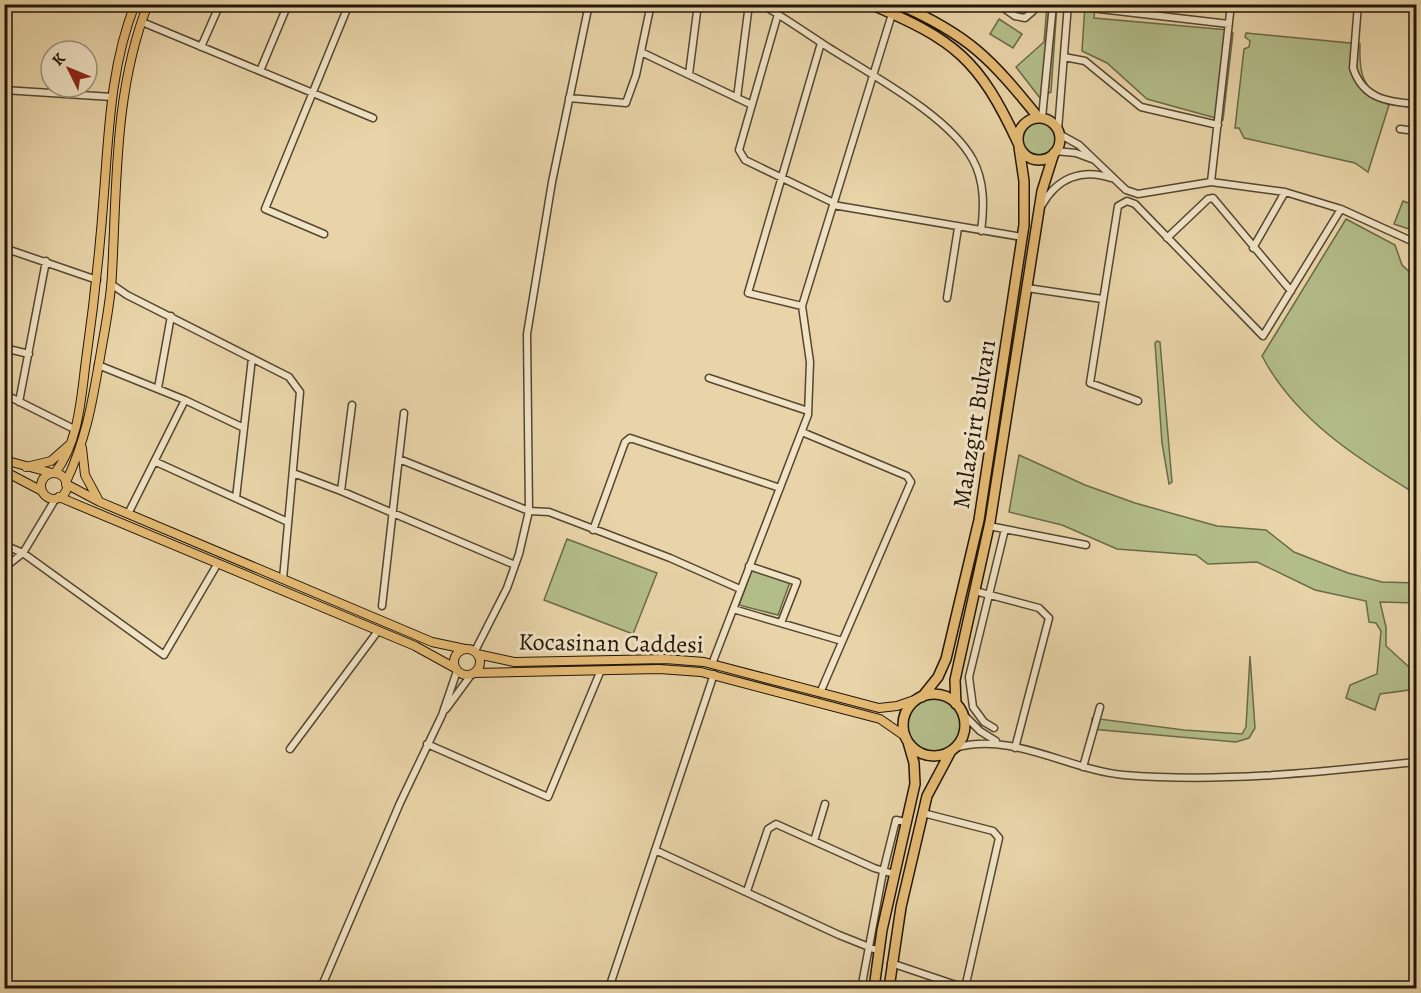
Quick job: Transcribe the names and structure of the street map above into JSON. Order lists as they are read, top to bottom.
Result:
{
  "streets": {
    "highway": ["Malazgirt Bulvarı"],
    "main road": ["Kocasinan Caddesi"]
  },
  "crossings": [
    ["Malazgirt Bulvarı", "Kocasinan Caddesi"]
  ],
  "north": "top left"
}
